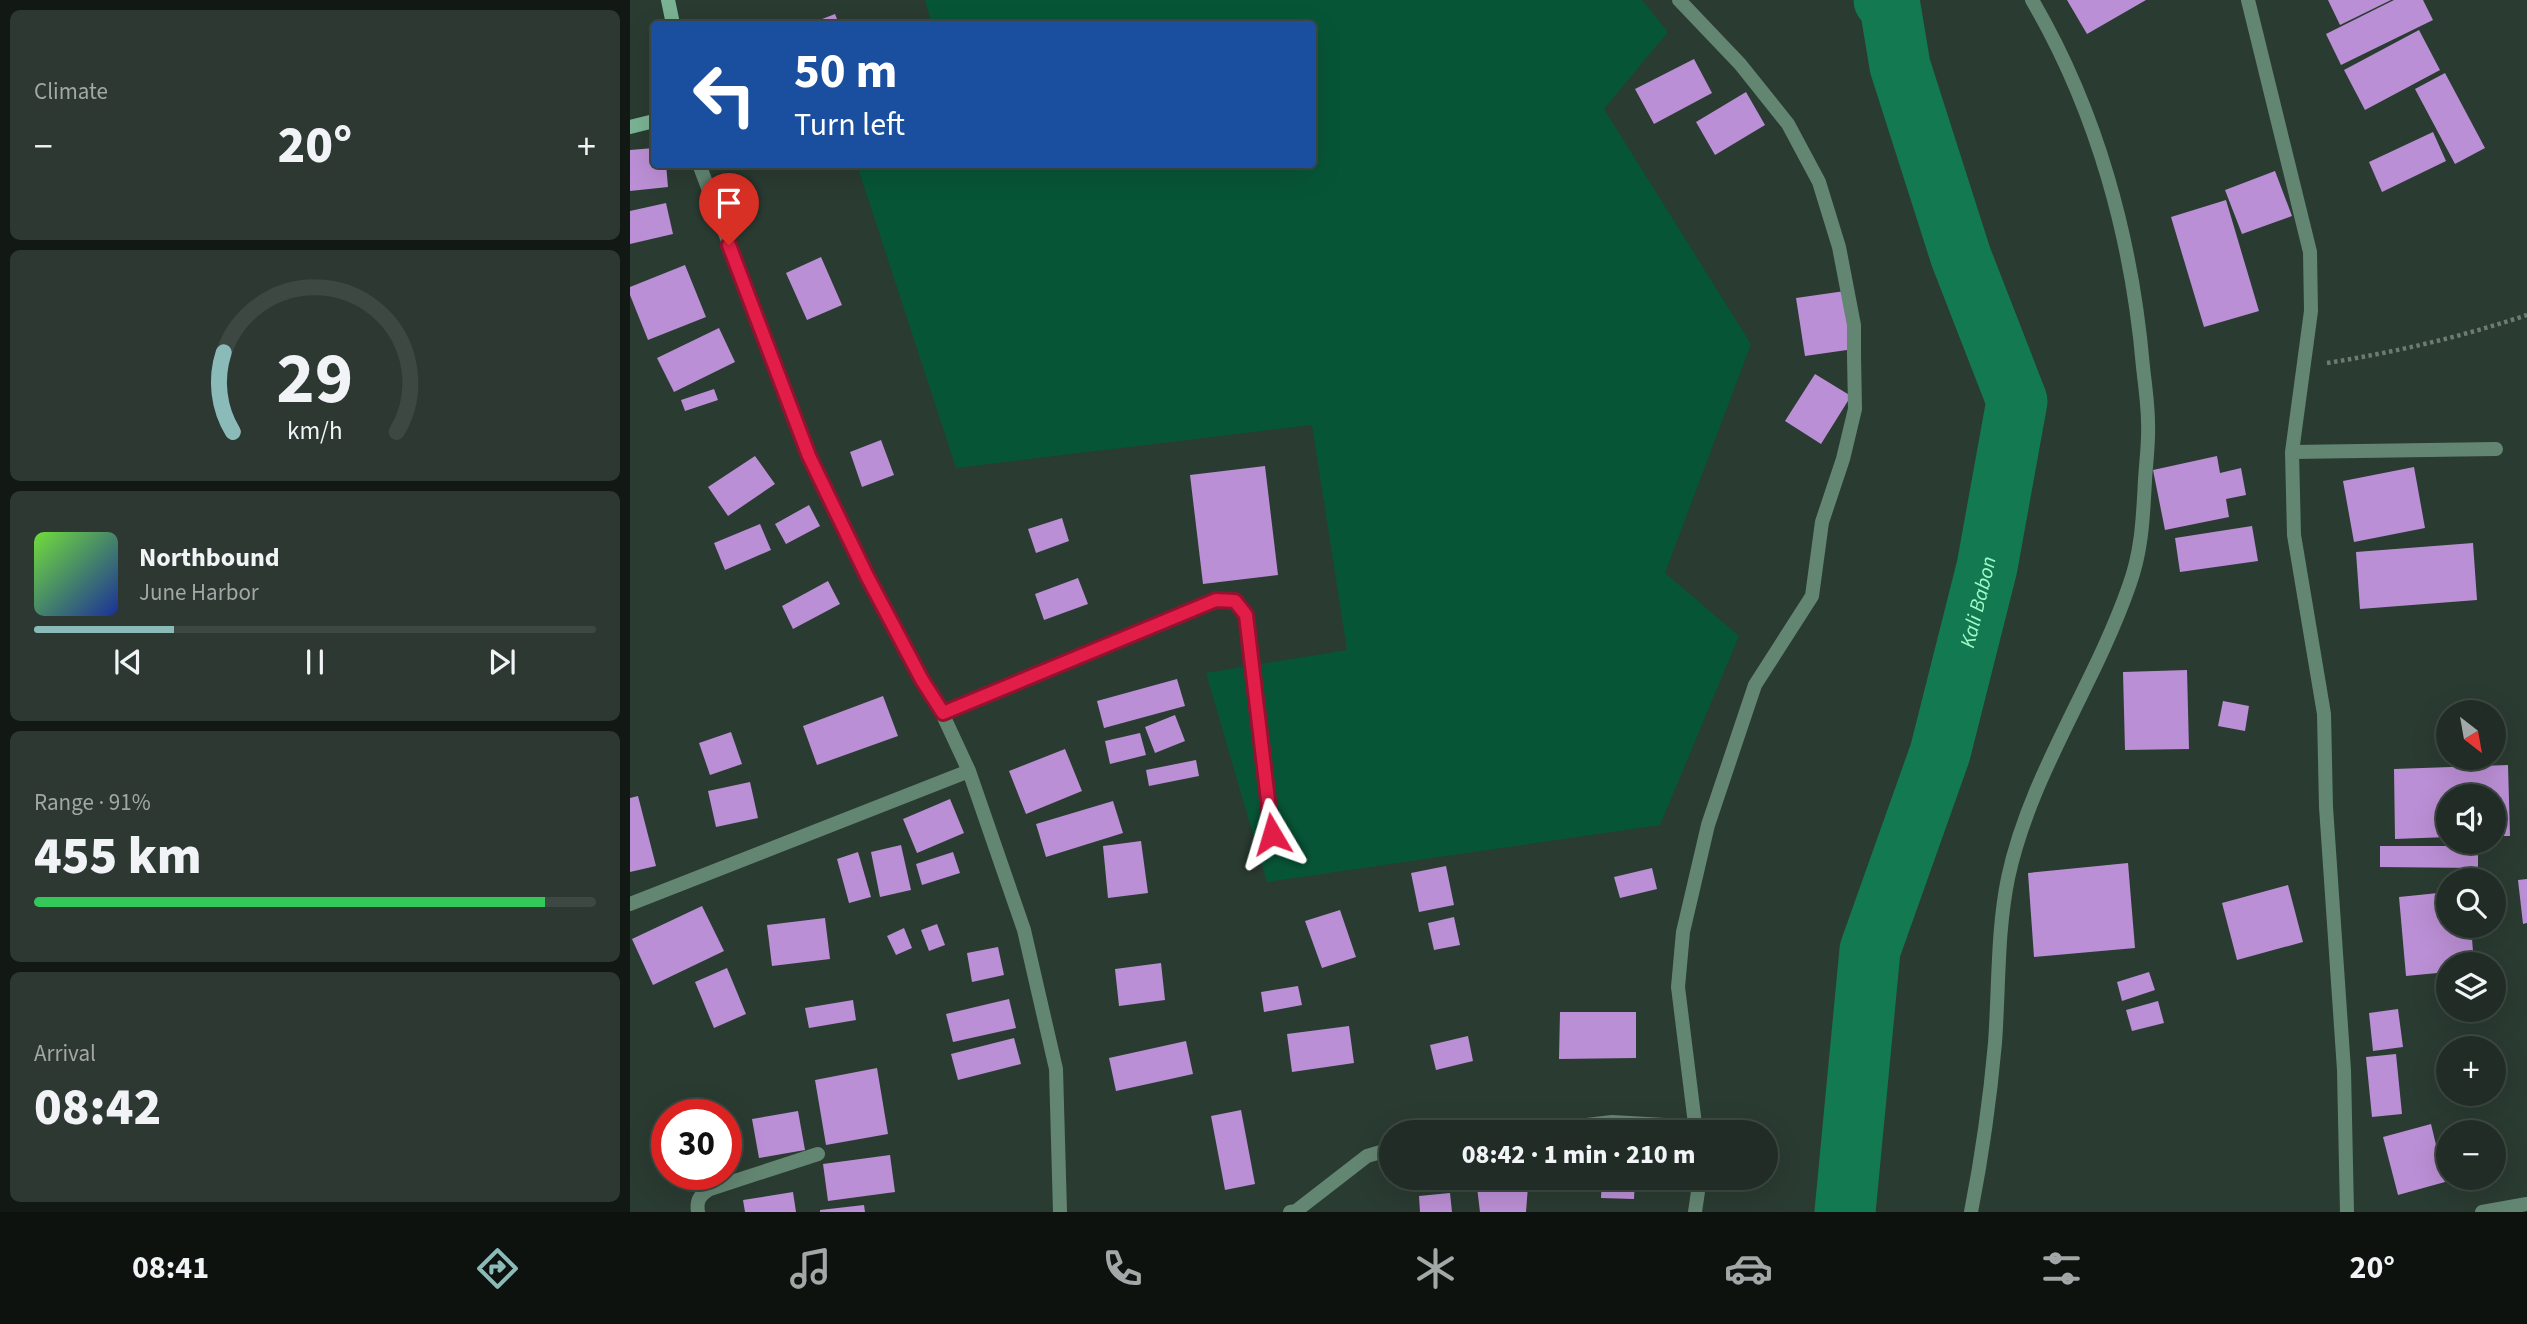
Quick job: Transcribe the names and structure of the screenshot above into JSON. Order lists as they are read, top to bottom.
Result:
{
  "water": ["Kali Babon"],
  "north": "bottom right",
  "page": {
    "tile": [
      "Climate",
      ["Range · 91%", "455 km"],
      ["Arrival", "08:42"]
    ],
    "turn": ["50 m", "Turn left"],
    "heat": ["−", "20°", "+"],
    "song": ["Northbound", "June Harbor"],
    "map_buttons": ["+", "−"],
    "limit": "30",
    "trip": "08:42 · 1 min · 210 m",
    "tabs": ["08:41", "20°"],
    "gauge": ["29", "km/h"]
  }
}
